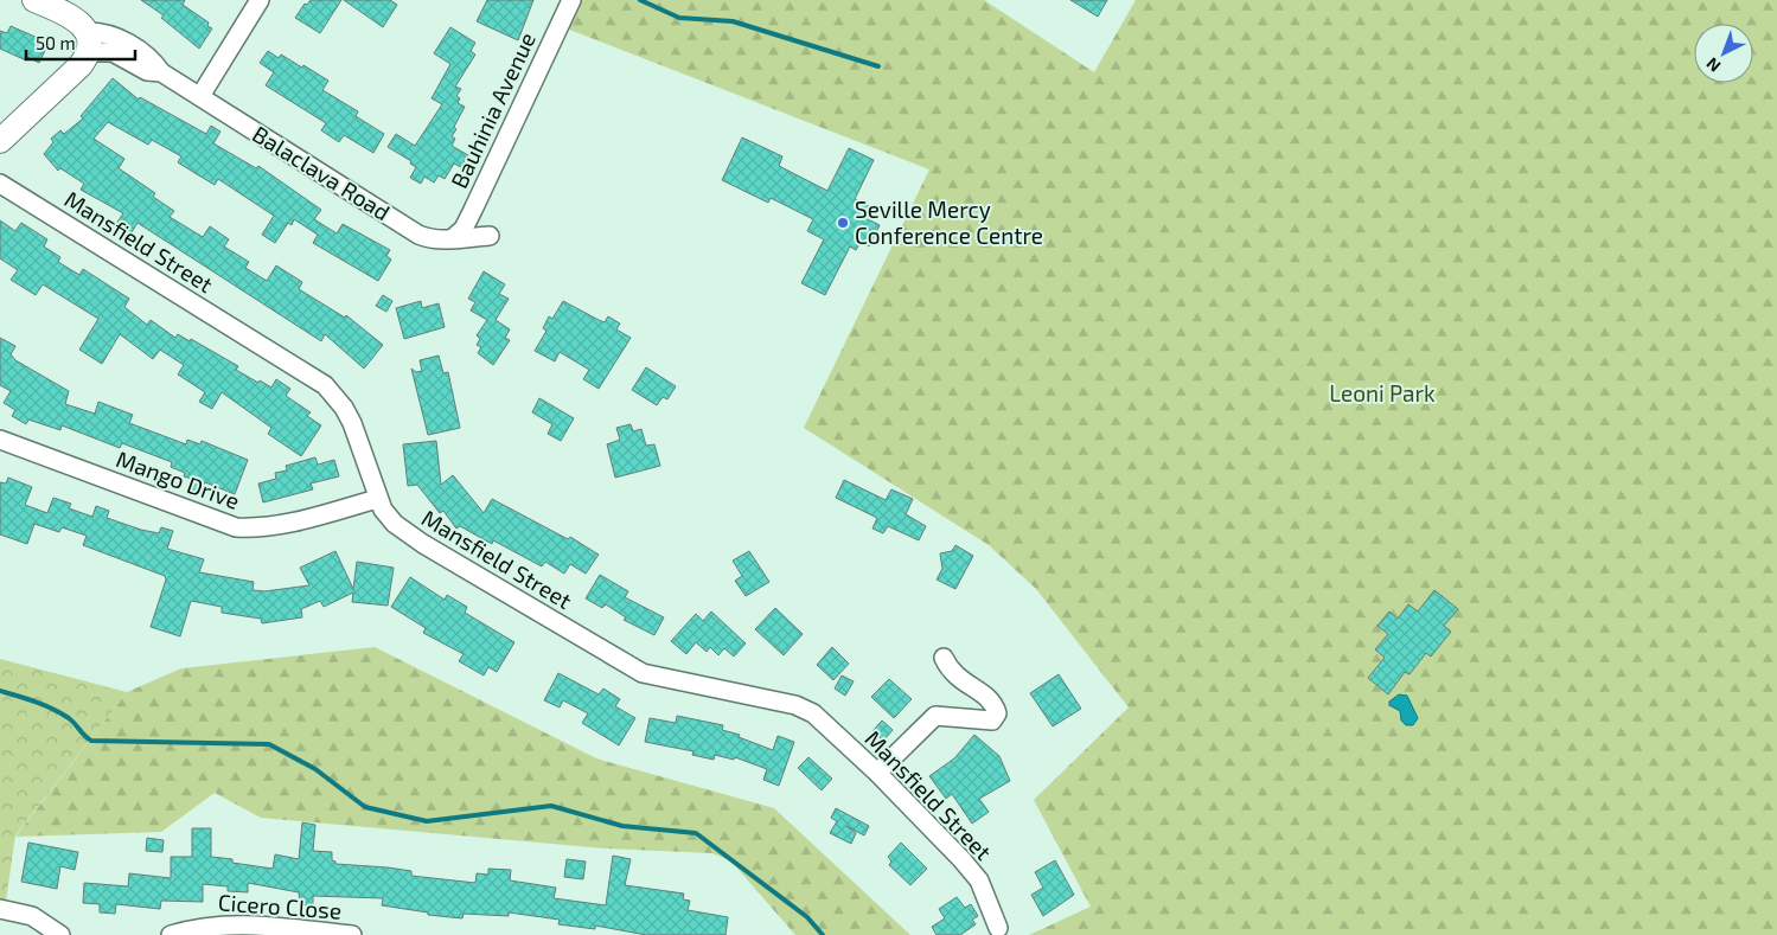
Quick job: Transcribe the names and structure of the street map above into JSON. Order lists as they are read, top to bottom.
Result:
{
  "streets": {
    "street": [
      "Bauhinia Avenue",
      "Balaclava Road",
      "Mansfield Street",
      "Mango Drive",
      "Cicero Close"
    ]
  },
  "crossings": [
    ["Bauhinia Avenue", "Balaclava Road"],
    ["Mansfield Street", "Mango Drive"]
  ],
  "parks": ["Leoni Park"],
  "places": ["Seville Mercy Conference Centre"],
  "scale_bar": "50 m",
  "north": "bottom left"
}
